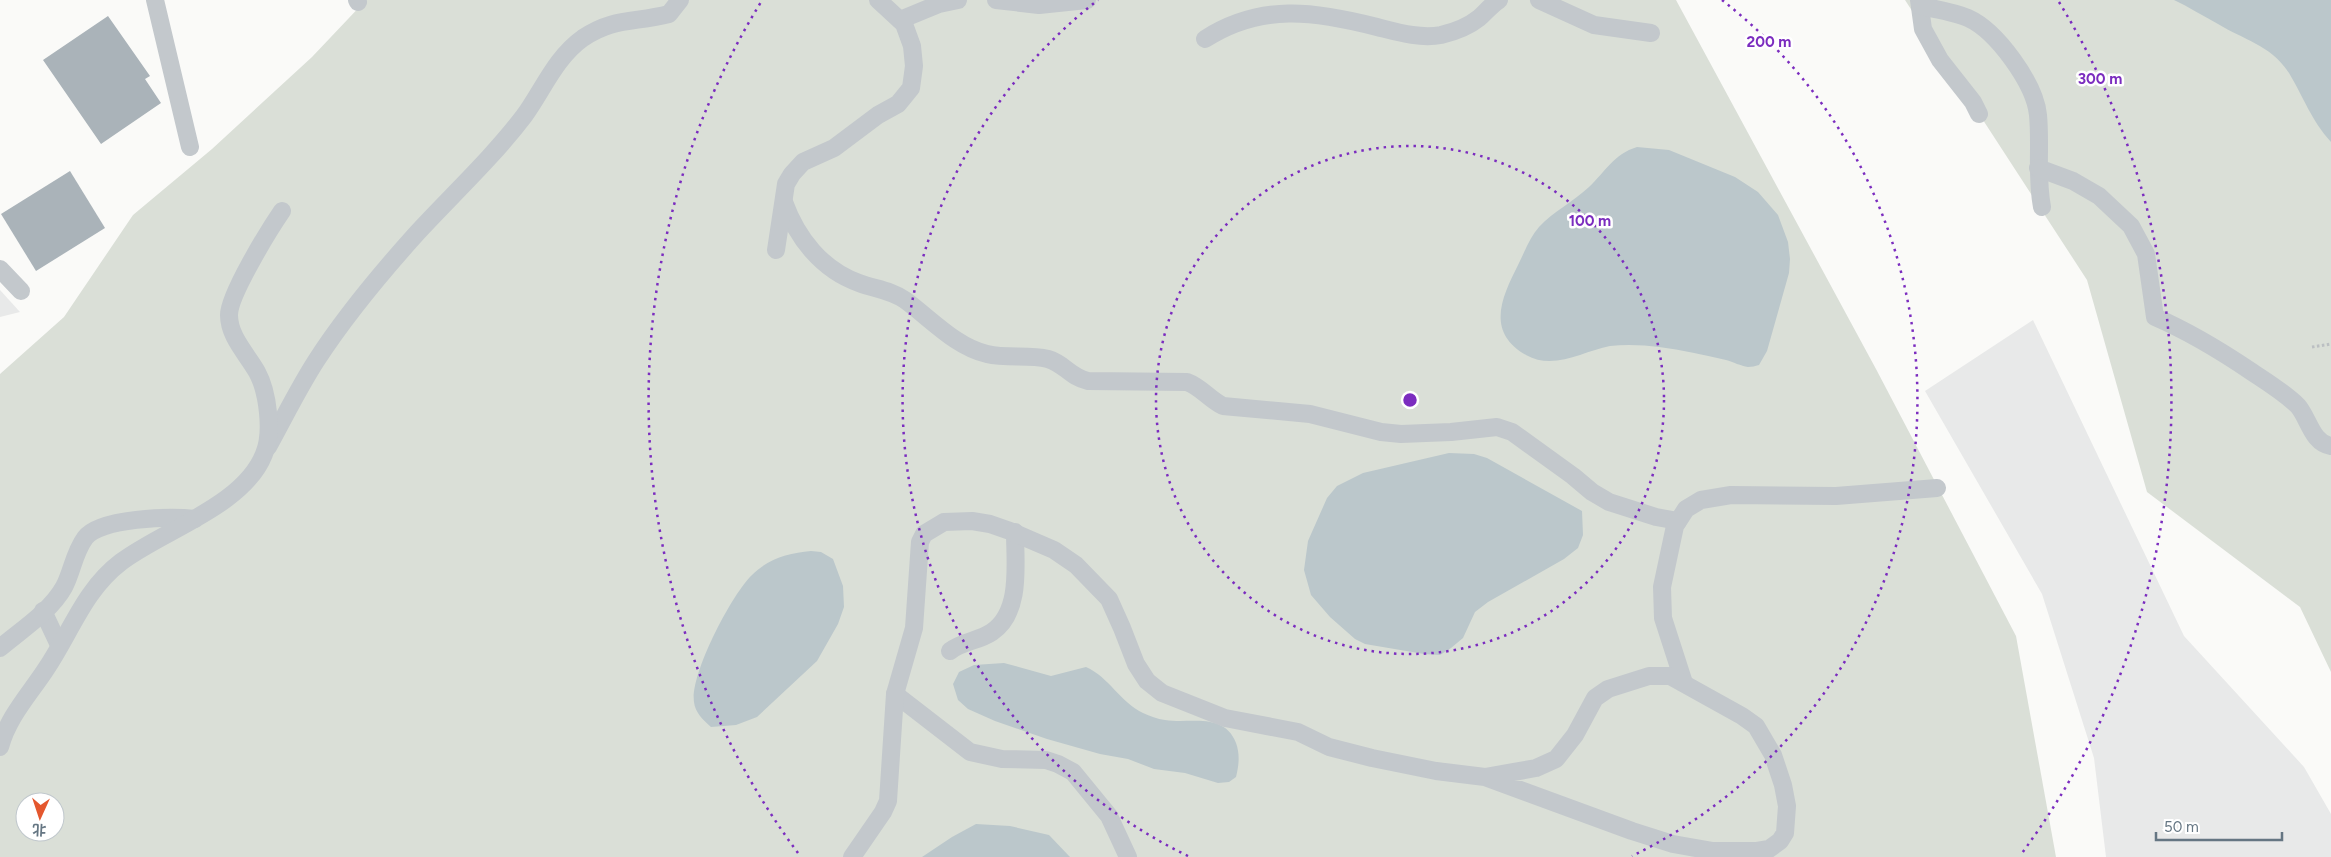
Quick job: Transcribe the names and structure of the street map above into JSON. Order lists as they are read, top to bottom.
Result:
{
  "scale_bar": "50 m",
  "north": "bottom",
  "rings": ["200 m", "300 m", "100 m"]
}
